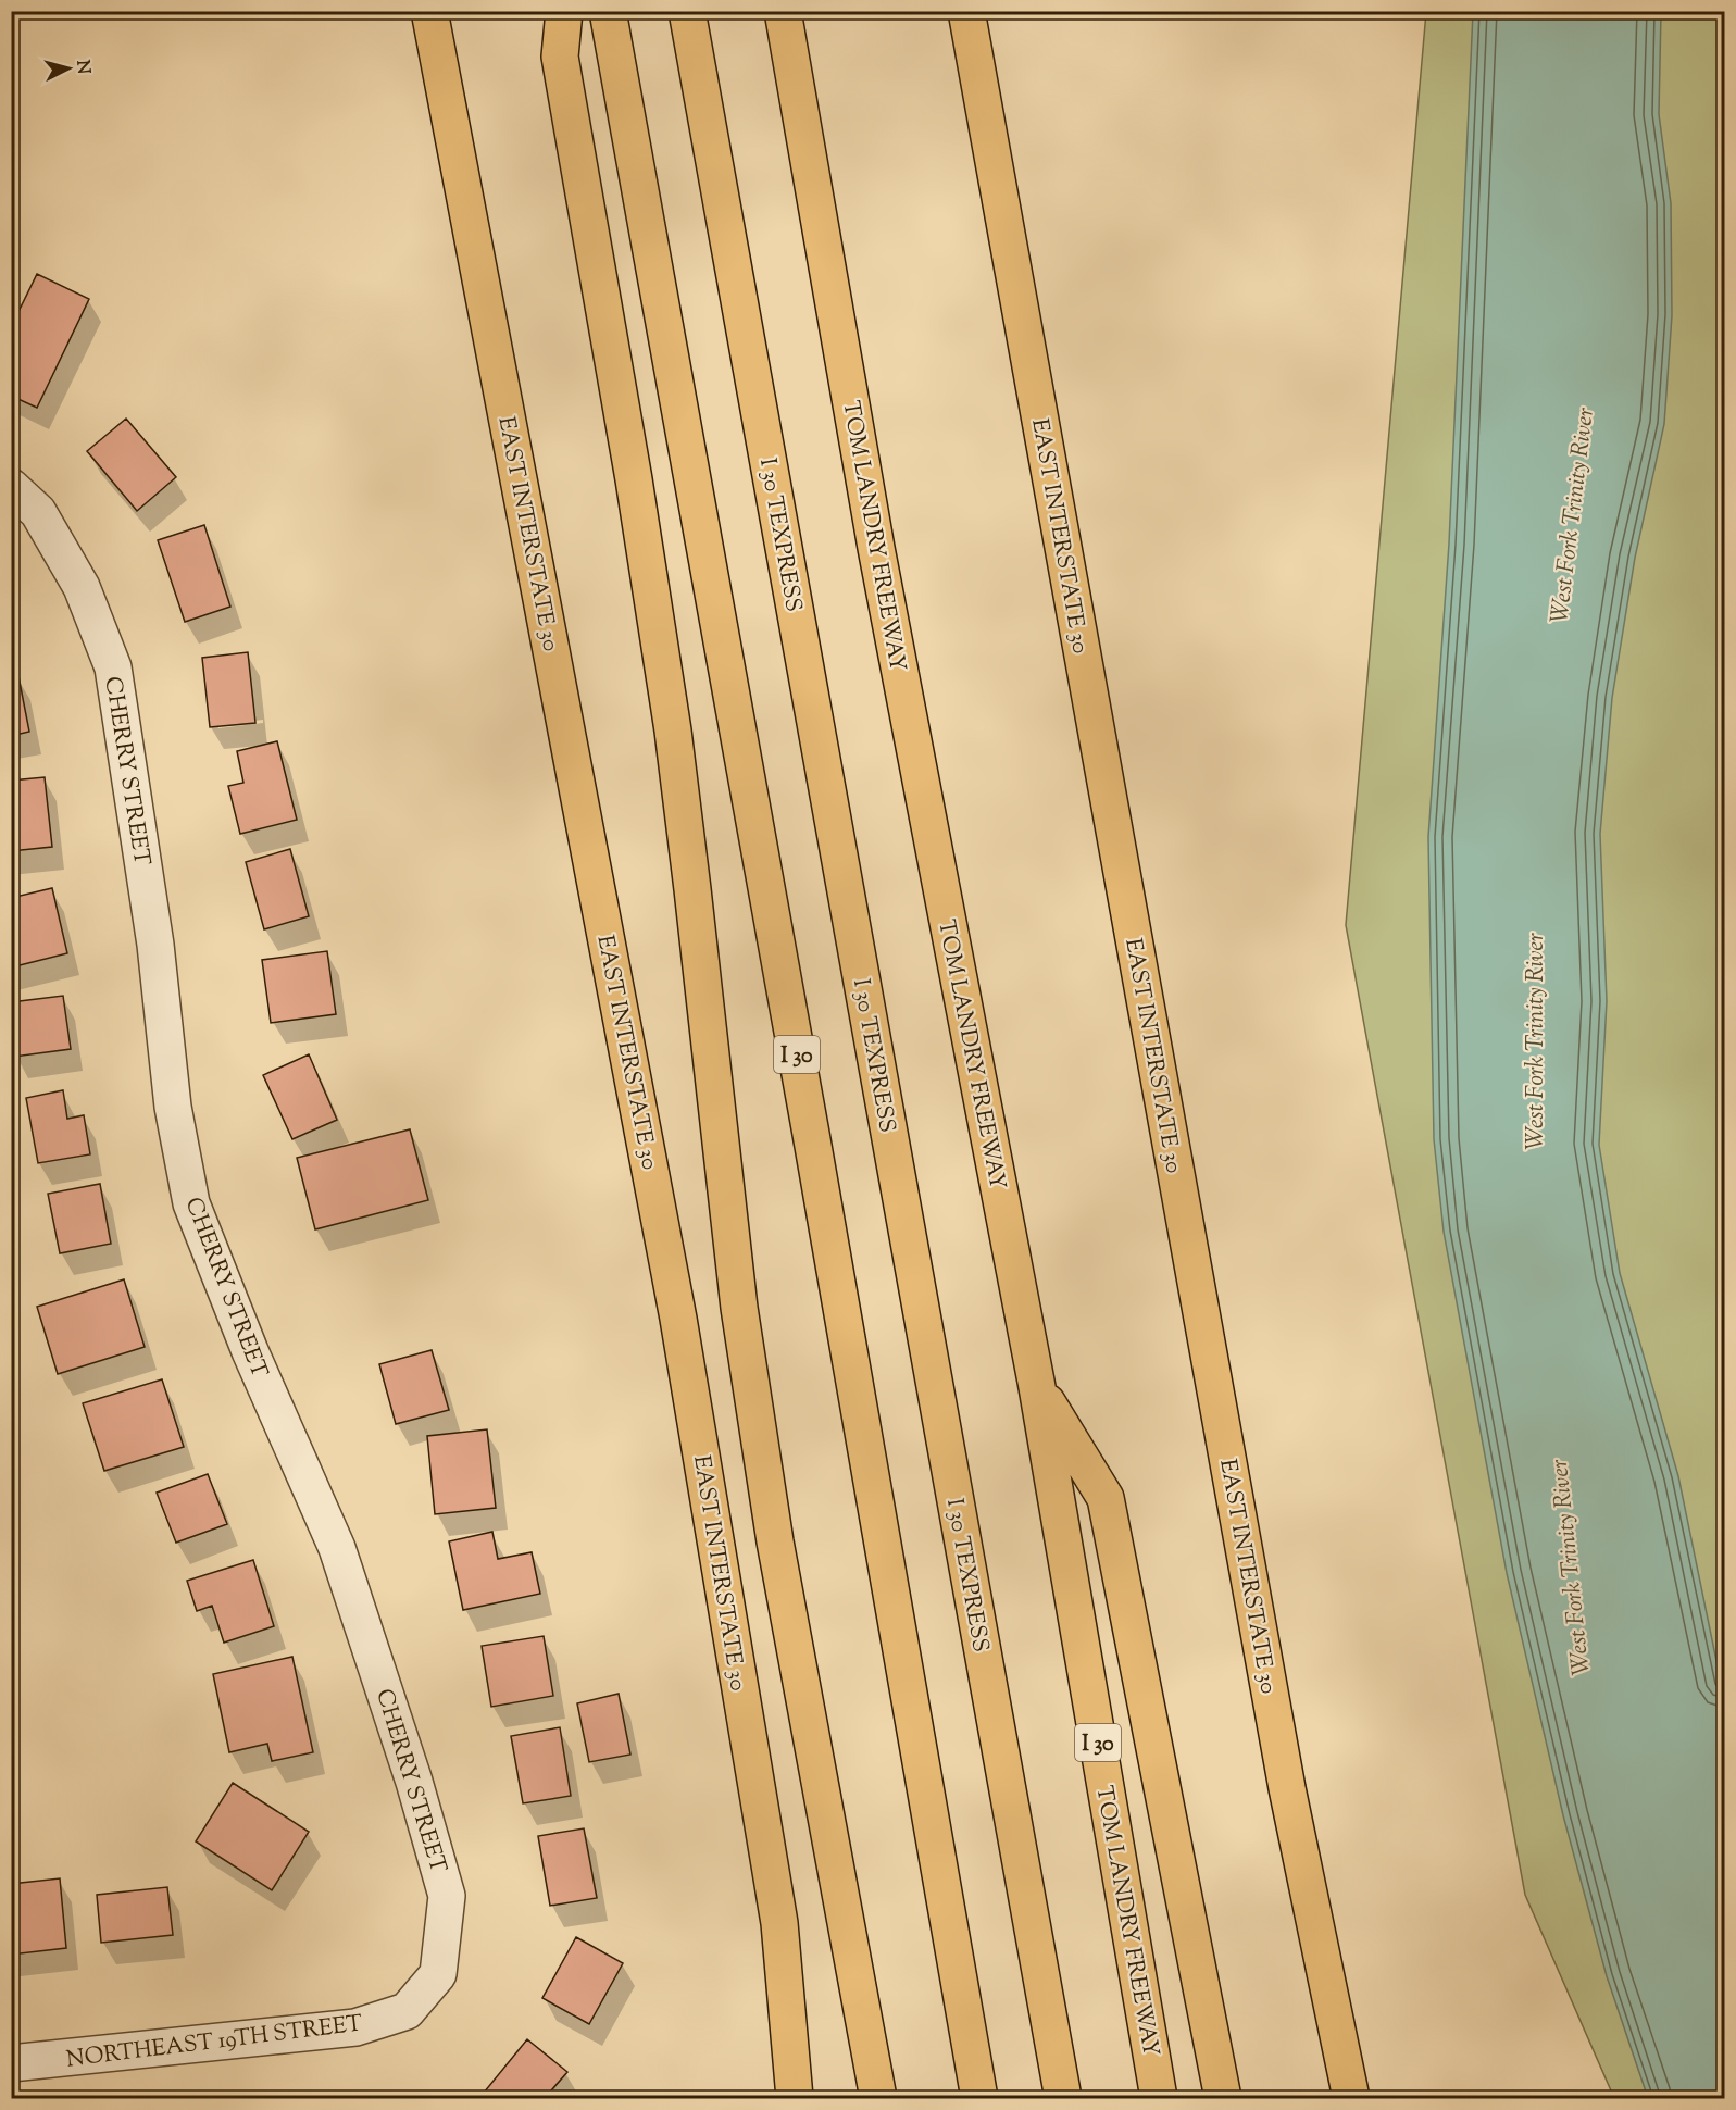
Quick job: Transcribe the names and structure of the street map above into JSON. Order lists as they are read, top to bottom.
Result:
{
  "streets": {
    "main road": [
      "EAST INTERSTATE 30",
      "I 30 TEXPRESS",
      "TOM LANDRY FREEWAY",
      "I 30"
    ],
    "street": ["CHERRY STREET", "NORTHEAST 19TH STREET"]
  },
  "crossings": [
    ["CHERRY STREET", "NORTHEAST 19TH STREET"]
  ],
  "water": ["West Fork Trinity River"],
  "north": "right"
}
